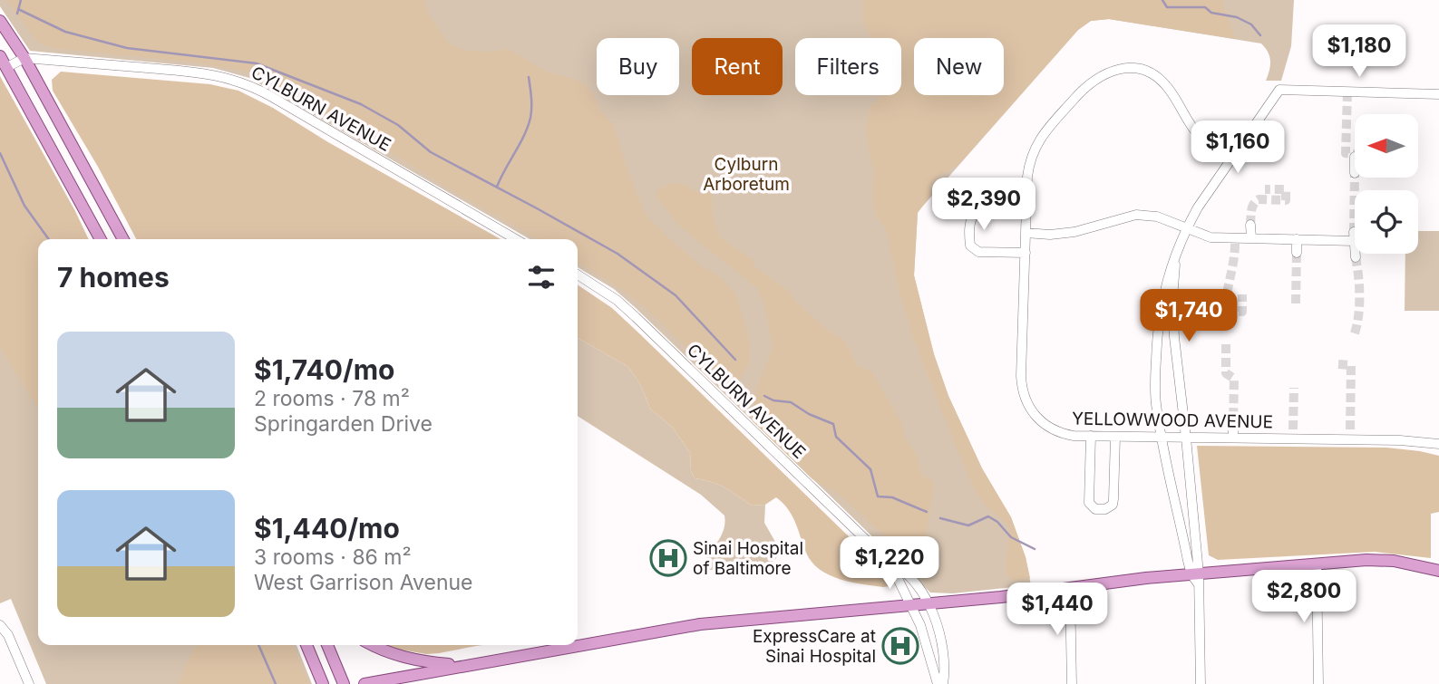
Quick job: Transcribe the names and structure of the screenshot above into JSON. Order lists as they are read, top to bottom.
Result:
{
  "streets": {
    "street": ["CYLBURN AVENUE", "YELLOWWOOD AVENUE"]
  },
  "parks": ["Cylburn Arboretum"],
  "places": {
    "hospital": ["Sinai Hospital of Baltimore", "ExpressCare at Sinai Hospital"]
  },
  "north": "left",
  "page": {
    "price": [
      "$1,180",
      "$1,160",
      "$2,390",
      "$1,740",
      "$1,220",
      "$2,800",
      "$1,440"
    ],
    "chip": [
      "Buy",
      "Rent",
      "Filters",
      "New"
    ],
    "heading": "7 homes",
    "list": [
      {
        "name": "$1,740/mo",
        "note": "2 rooms · 78 m² · Springarden Drive"
      },
      {
        "name": "$1,440/mo",
        "note": "3 rooms · 86 m² · West Garrison Avenue"
      }
    ]
  }
}
